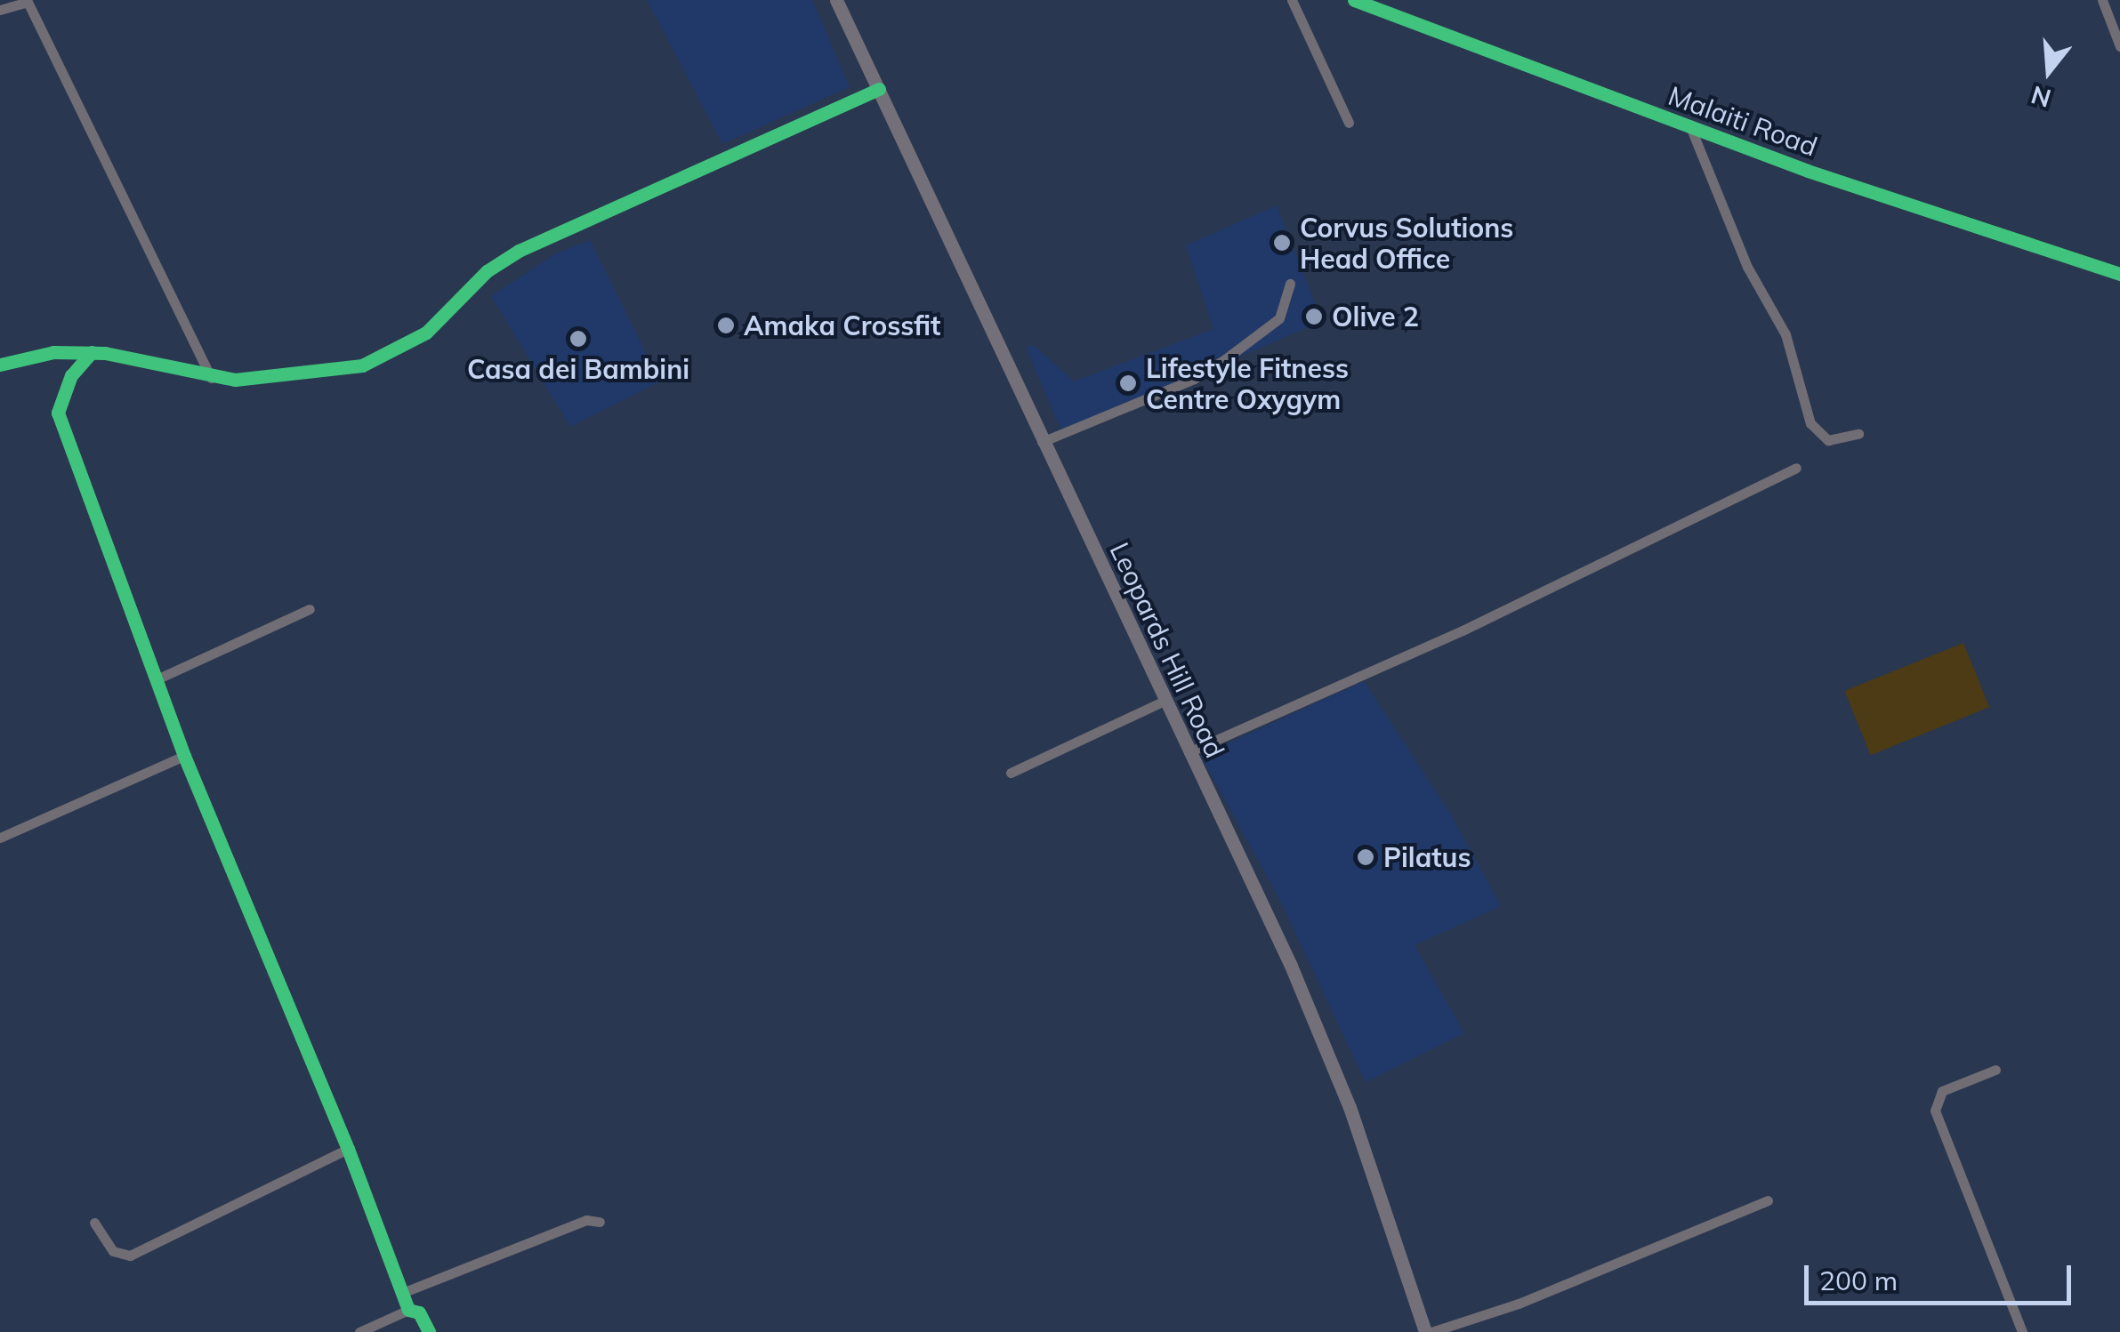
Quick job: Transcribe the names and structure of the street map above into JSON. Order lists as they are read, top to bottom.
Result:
{
  "streets": {
    "main road": ["Leopards Hill Road"],
    "street": ["Malaiti Road"]
  },
  "places": [
    "Corvus Solutions Head Office",
    "Olive 2",
    "Amaka Crossfit",
    "Casa dei Bambini",
    "Lifestyle Fitness Centre Oxygym",
    "Pilatus"
  ],
  "scale_bar": "200 m",
  "north": "bottom"
}
